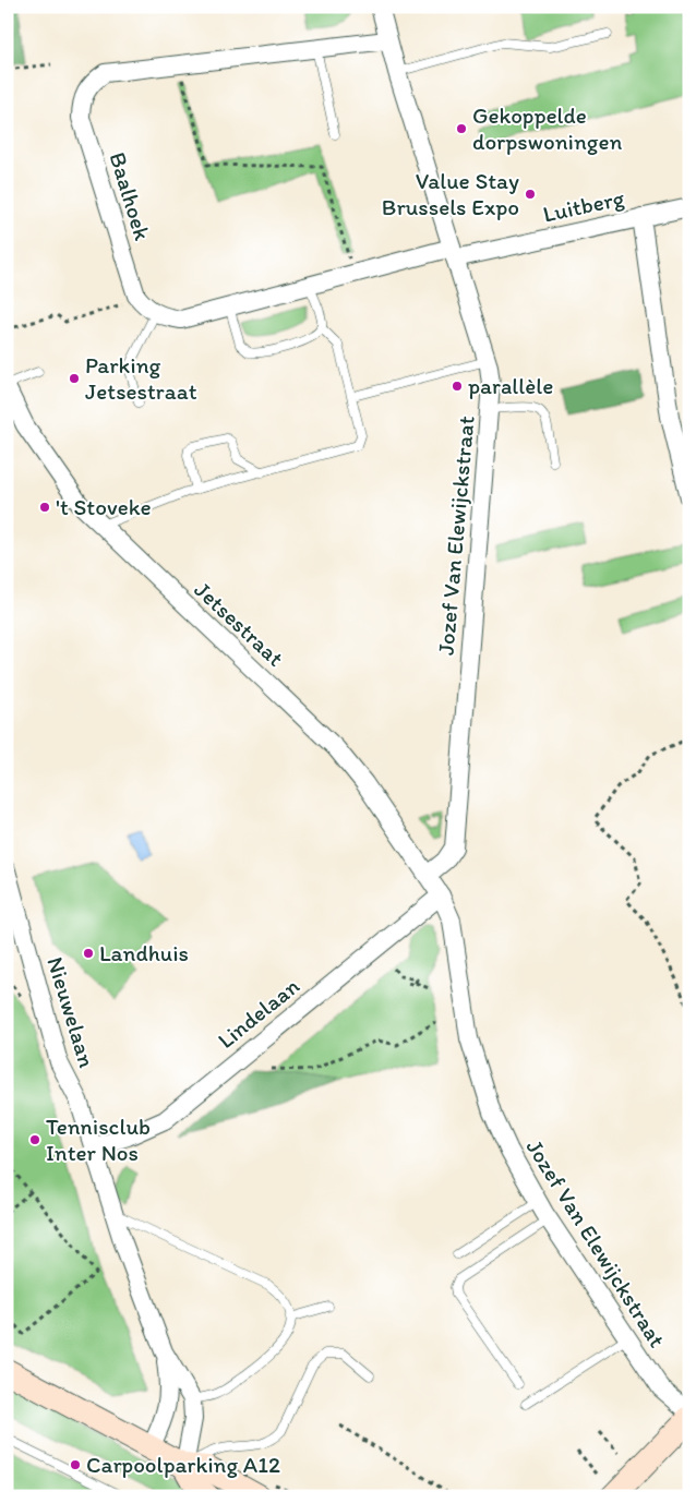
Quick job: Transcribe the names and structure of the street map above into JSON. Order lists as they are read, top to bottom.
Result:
{
  "streets": {
    "street": [
      "Baalhoek",
      "Luitberg",
      "Jozef Van Elewijckstraat",
      "Jetsestraat",
      "Nieuwelaan",
      "Lindelaan"
    ]
  },
  "crossings": [
    ["Baalhoek", "Jozef Van Elewijckstraat"],
    ["Luitberg", "Jozef Van Elewijckstraat"],
    ["Jozef Van Elewijckstraat", "Jetsestraat"],
    ["Jozef Van Elewijckstraat", "Lindelaan"],
    ["Jetsestraat", "Lindelaan"],
    ["Nieuwelaan", "Lindelaan"]
  ],
  "places": [
    "Gekoppelde dorpswoningen",
    "Value Stay Brussels Expo",
    "Parking Jetsestraat",
    "parallèle",
    "'t Stoveke",
    "Landhuis",
    "Tennisclub Inter Nos",
    "Carpoolparking A12"
  ]
}
